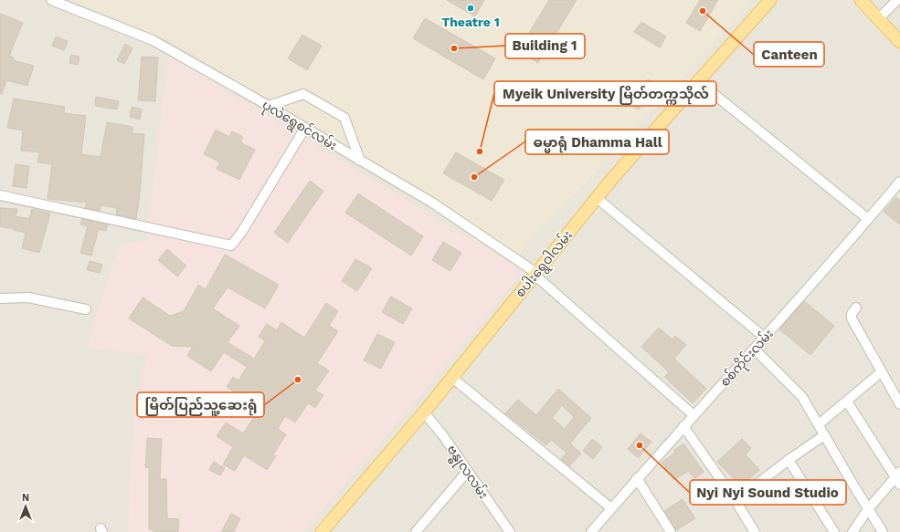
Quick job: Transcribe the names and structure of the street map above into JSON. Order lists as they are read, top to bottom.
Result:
{
  "streets": {
    "main road": ["စပါးရွေဝါလမ်း"],
    "street": ["ပုလဲရွေစင်လမ်း", "စစ်ကိုင်းလမ်း", "ဗန္ဓုလလမ်း"]
  },
  "crossings": [
    ["ပုလဲရွေစင်လမ်း", "စပါးရွေဝါလမ်း"],
    ["ပုလဲရွေစင်လမ်း", "စစ်ကိုင်းလမ်း"],
    ["စပါးရွေဝါလမ်း", "ဗန္ဓုလလမ်း"]
  ],
  "places": [
    "Theatre 1",
    "Canteen",
    "Building 1",
    "Myeik University မြိတ်တက္ကသိုလ်",
    "ဓမ္မာရုံ Dhamma Hall",
    "မြိတ်ပြည်သူ့ဆေးရုံ",
    "Nyi Nyi Sound Studio"
  ],
  "north": "top"
}
